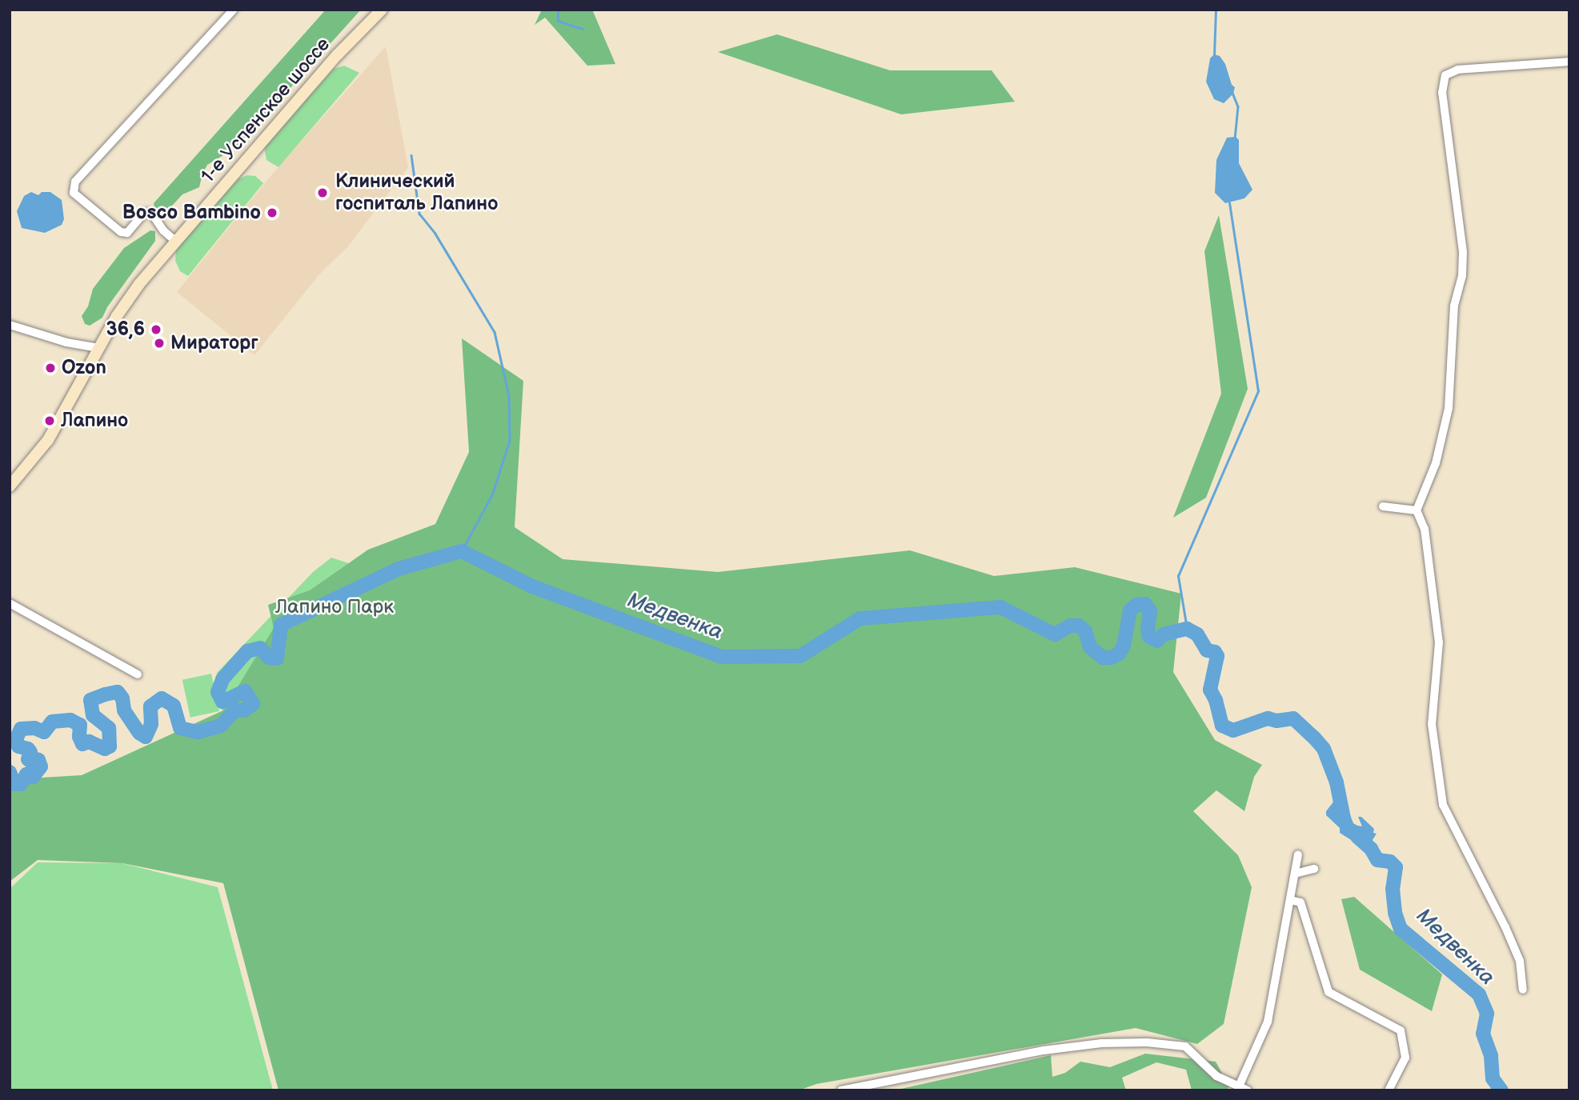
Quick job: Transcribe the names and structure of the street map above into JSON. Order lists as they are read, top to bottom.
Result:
{
  "streets": {
    "main road": ["1-е Успенское шоссе"]
  },
  "water": ["Медвенка"],
  "parks": ["Лапино Парк"],
  "places": [
    "Клинический госпиталь Лапино",
    "Bosco Bambino",
    "36,6",
    "Мираторг",
    "Ozon",
    "Лапино"
  ]
}
